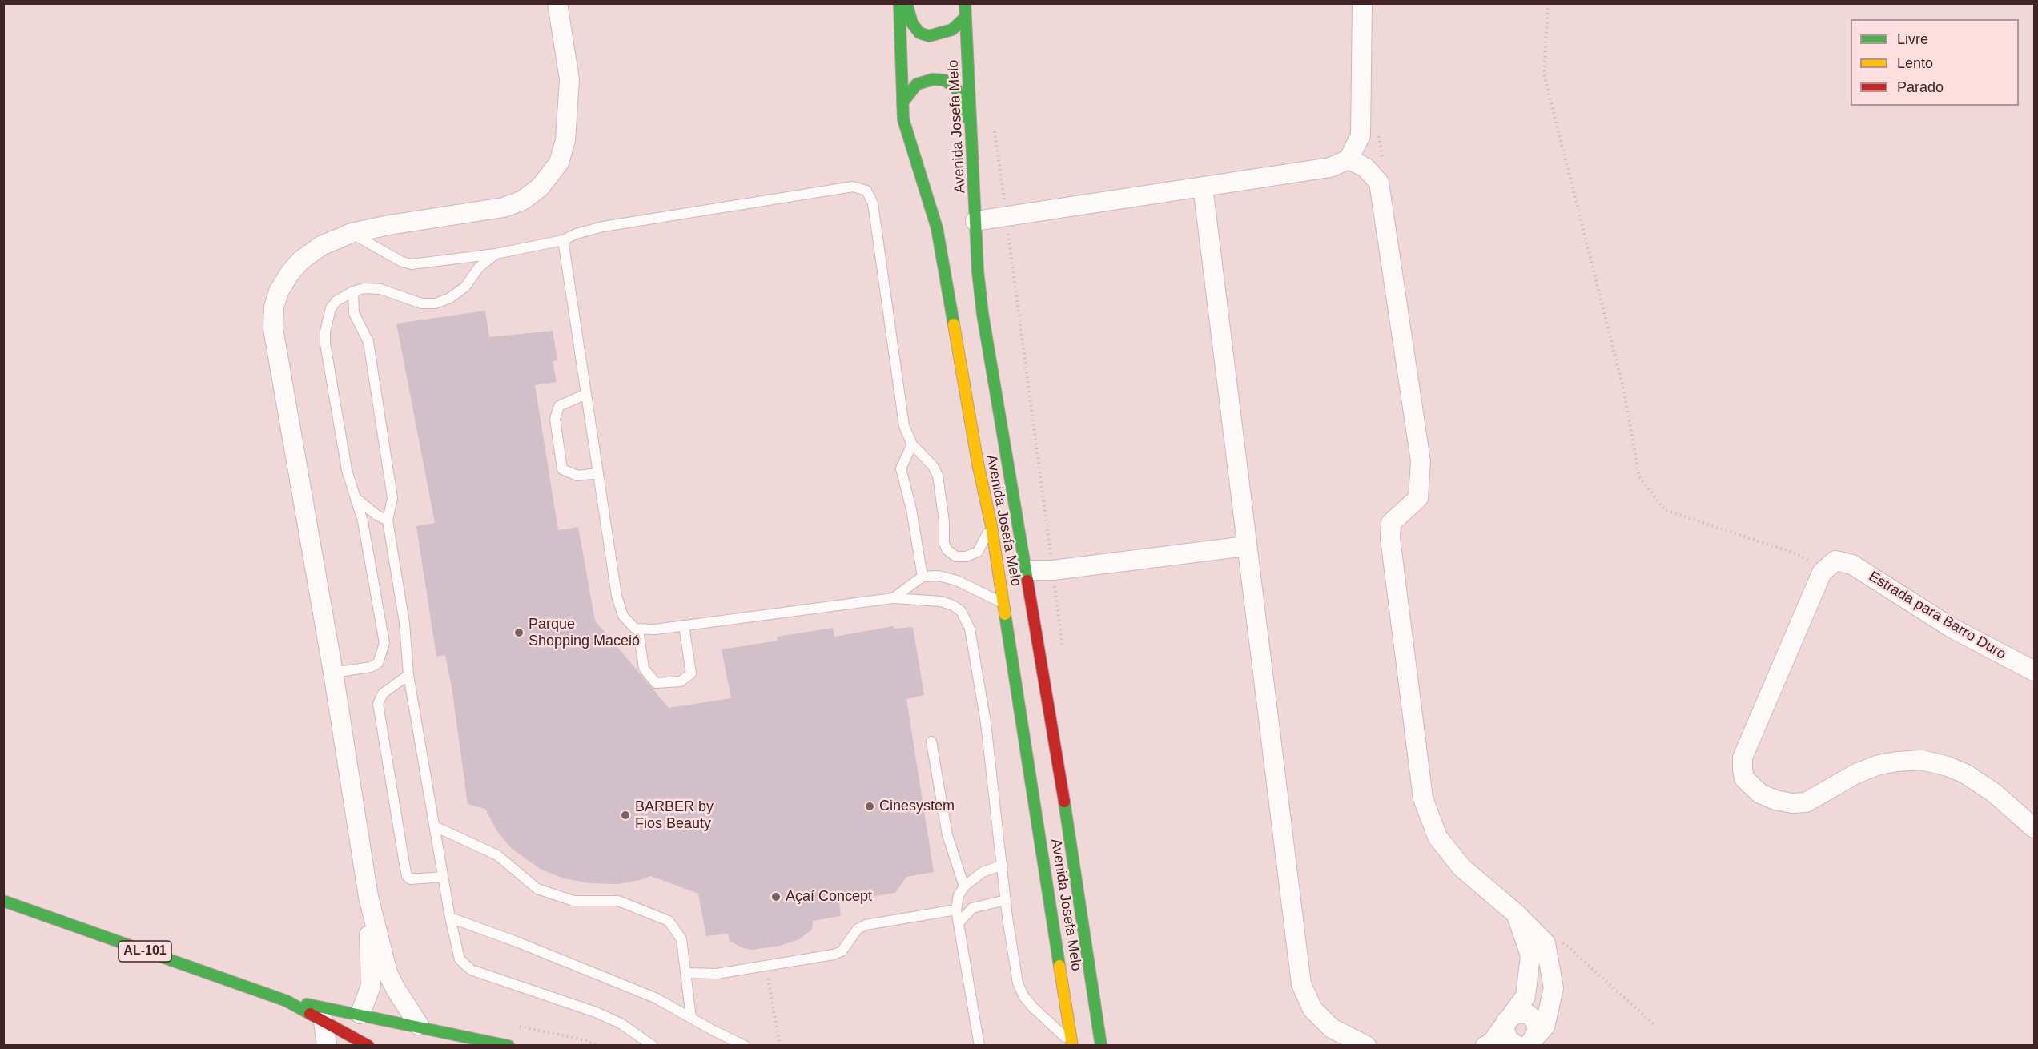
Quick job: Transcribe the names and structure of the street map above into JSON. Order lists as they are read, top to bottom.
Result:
{
  "streets": {
    "main road": ["Avenida Josefa Melo", "AL-101"],
    "street": ["Estrada para Barro Duro"]
  },
  "places": [
    "Parque Shopping Maceió",
    "Cinesystem",
    "BARBER by Fios Beauty",
    "Açaí Concept"
  ],
  "legend": ["Livre", "Lento", "Parado"]
}
